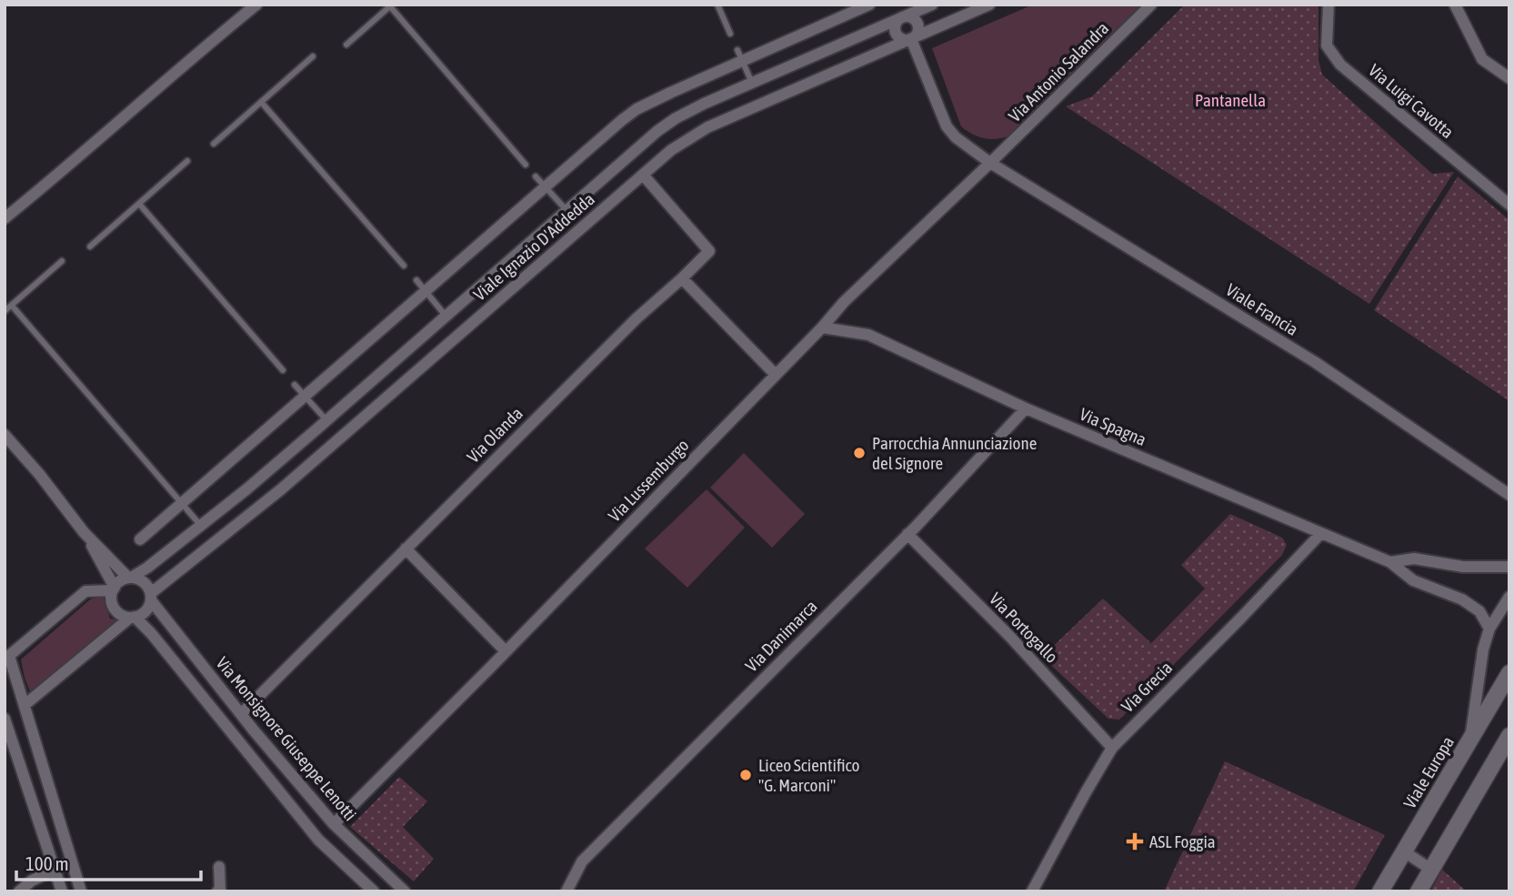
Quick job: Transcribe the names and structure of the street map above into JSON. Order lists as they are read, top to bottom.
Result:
{
  "streets": {
    "street": [
      "Via Antonio Salandra",
      "Via Luigi Cavotta",
      "Viale Ignazio D'Addedda",
      "Viale Francia",
      "Via Spagna",
      "Via Olanda",
      "Via Lussemburgo",
      "Via Portogallo",
      "Via Danimarca",
      "Via Grecia",
      "Via Monsignore Giuseppe Lenotti",
      "Viale Europa"
    ]
  },
  "crossings": [
    ["Via Antonio Salandra", "Viale Francia"],
    ["Via Antonio Salandra", "Via Lussemburgo"],
    ["Viale Ignazio D'Addedda", "Viale Francia"],
    ["Viale Ignazio D'Addedda", "Via Olanda"],
    ["Viale Ignazio D'Addedda", "Via Monsignore Giuseppe Lenotti"],
    ["Viale Francia", "Via Lussemburgo"],
    ["Via Spagna", "Via Lussemburgo"],
    ["Via Spagna", "Via Danimarca"],
    ["Via Spagna", "Via Grecia"],
    ["Via Olanda", "Via Monsignore Giuseppe Lenotti"],
    ["Via Lussemburgo", "Via Monsignore Giuseppe Lenotti"],
    ["Via Portogallo", "Via Danimarca"],
    ["Via Portogallo", "Via Grecia"]
  ],
  "parks": ["Pantanella"],
  "places": {
    "other": ["Parrocchia Annunciazione del Signore", "Liceo Scientifico \"G. Marconi\""],
    "health": ["ASL Foggia"]
  },
  "scale_bar": "100 m"
}
